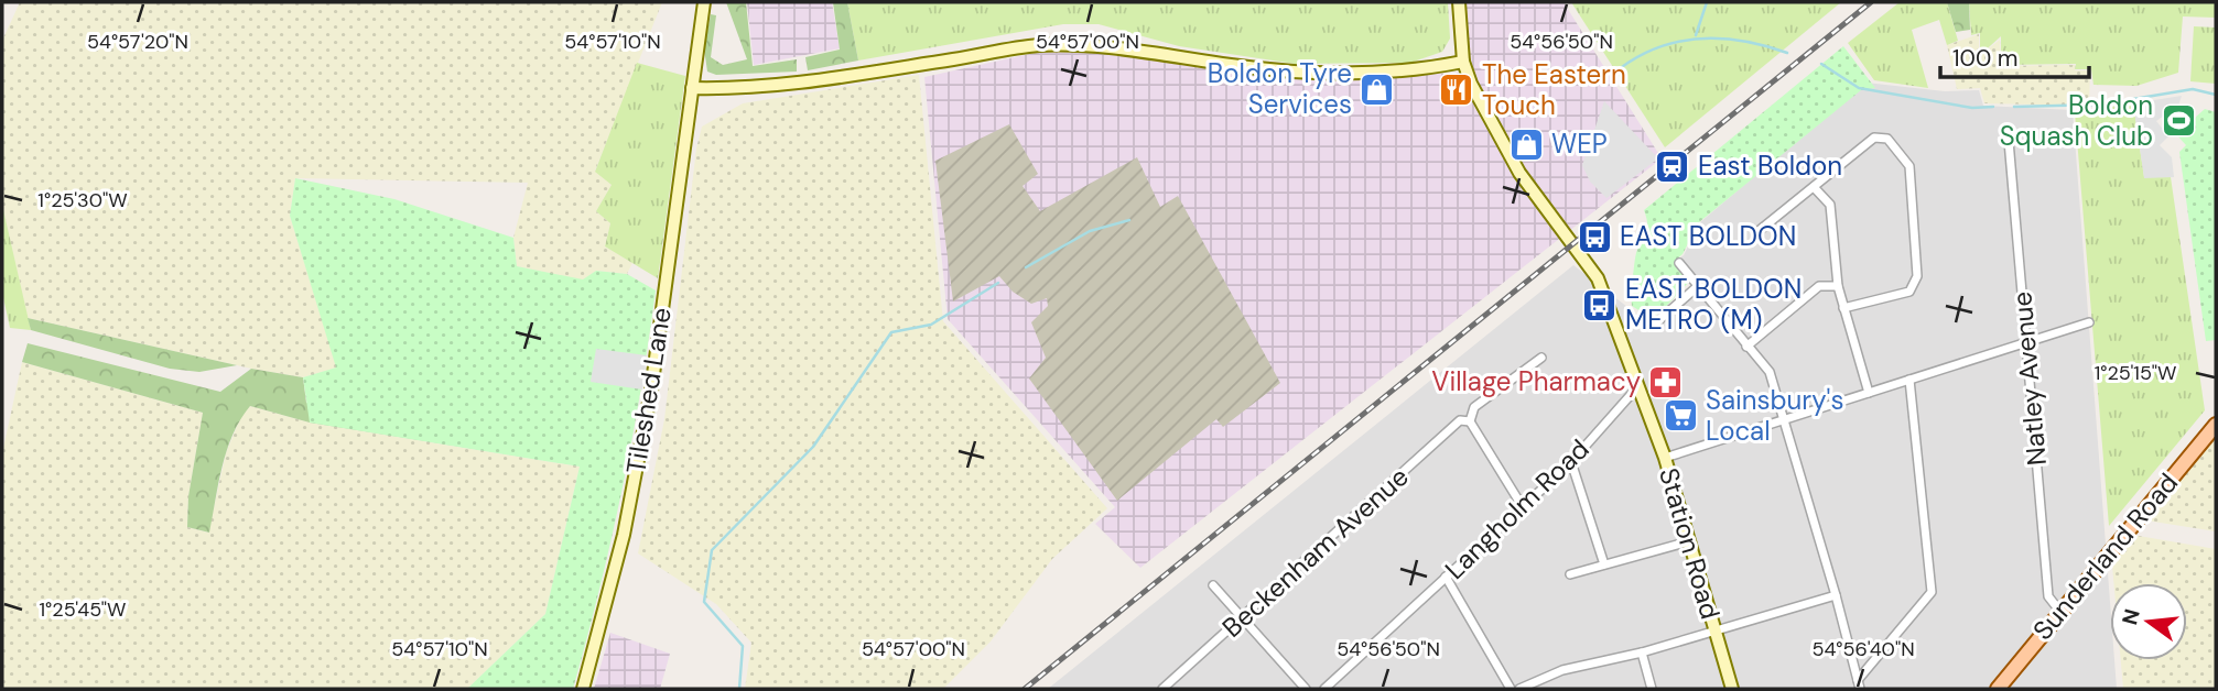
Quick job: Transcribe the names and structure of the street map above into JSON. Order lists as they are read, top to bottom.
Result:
{
  "streets": {
    "main road": ["Sunderland Road"],
    "street": [
      "Natley Avenue",
      "Tileshed Lane",
      "Langholm Road",
      "Station Road",
      "Beckenham Avenue"
    ]
  },
  "crossings": [
    ["Natley Avenue", "Sunderland Road"],
    ["Langholm Road", "Station Road"]
  ],
  "places": {
    "shop": ["Boldon Tyre Services", "WEP"],
    "restaurant": ["The Eastern Touch"],
    "sports": ["Boldon Squash Club"],
    "station": ["East Boldon"],
    "bus stop": ["EAST BOLDON", "EAST BOLDON METRO (M)"],
    "pharmacy": ["Village Pharmacy"],
    "supermarket": ["Sainsbury's Local"]
  },
  "scale_bar": "100 m",
  "north": "left",
  "coordinates": [
    "54°57'20\"N",
    "54°57'10\"N",
    "54°57'00\"N",
    "54°56'50\"N",
    "1°25'30\"W",
    "1°25'15\"W",
    "1°25'45\"W",
    "54°56'40\"N"
  ]
}
